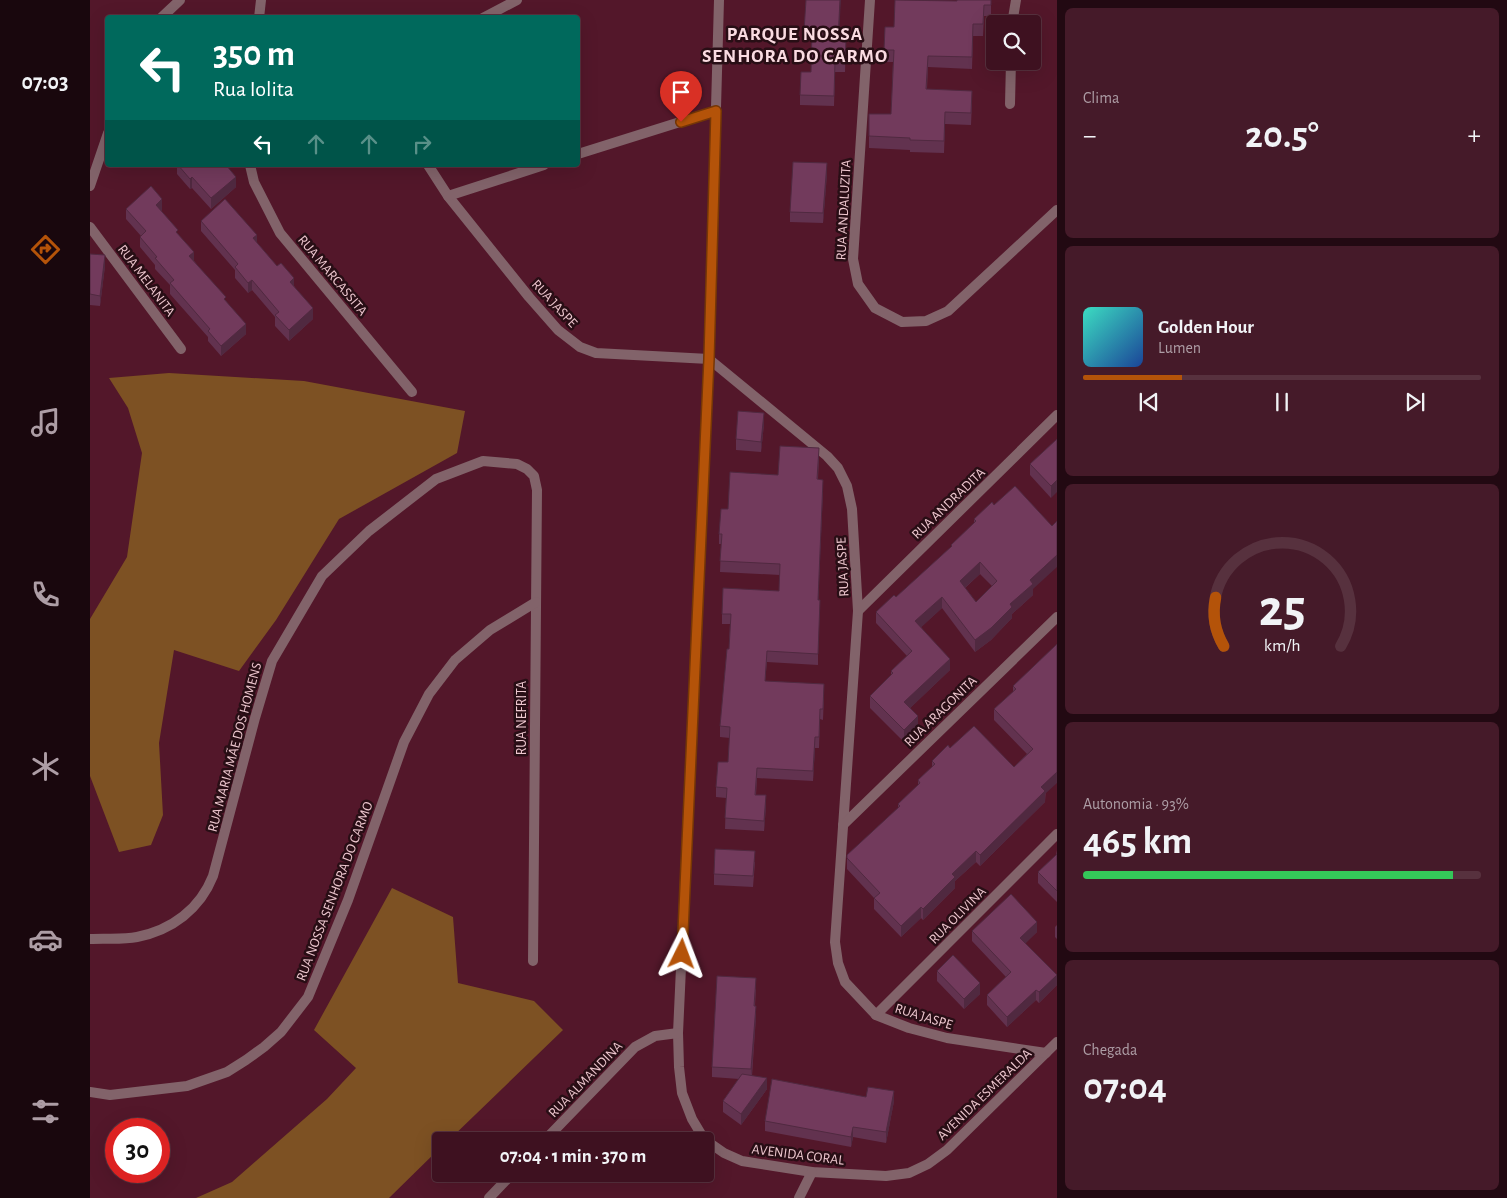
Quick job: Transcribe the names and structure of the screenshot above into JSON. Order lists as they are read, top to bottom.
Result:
{
  "streets": {
    "street": [
      "RUA ANDALUZITA",
      "RUA MARCASSITA",
      "RUA MELANITA",
      "RUA JASPE",
      "RUA ANDRADITA",
      "RUA ARAGONITA",
      "RUA NEFRITA",
      "RUA MARIA MÃE DOS HOMENS",
      "RUA NOSSA SENHORA DO CARMO",
      "RUA OLIVINA",
      "RUA ALMANDINA",
      "AVENIDA ESMERALDA",
      "AVENIDA CORAL"
    ]
  },
  "crossings": [
    ["RUA JASPE", "RUA ANDRADITA"],
    ["RUA JASPE", "RUA ARAGONITA"],
    ["RUA JASPE", "RUA OLIVINA"],
    ["RUA JASPE", "AVENIDA ESMERALDA"],
    ["RUA JASPE", "AVENIDA CORAL"],
    ["RUA NEFRITA", "RUA MARIA MÃE DOS HOMENS"],
    ["RUA NEFRITA", "RUA NOSSA SENHORA DO CARMO"],
    ["RUA ALMANDINA", "AVENIDA CORAL"],
    ["AVENIDA ESMERALDA", "AVENIDA CORAL"]
  ],
  "districts": ["PARQUE NOSSA SENHORA DO CARMO"],
  "page": {
    "tabs": "07:03",
    "tile": [
      "Clima",
      ["Autonomia · 93%", "465 km"],
      ["Chegada", "07:04"]
    ],
    "turn": ["350 m", "Rua Iolita"],
    "heat": ["−", "20.5°", "+"],
    "song": ["Golden Hour", "Lumen"],
    "limit": "30",
    "trip": "07:04 · 1 min · 370 m",
    "gauge": ["25", "km/h"]
  }
}
